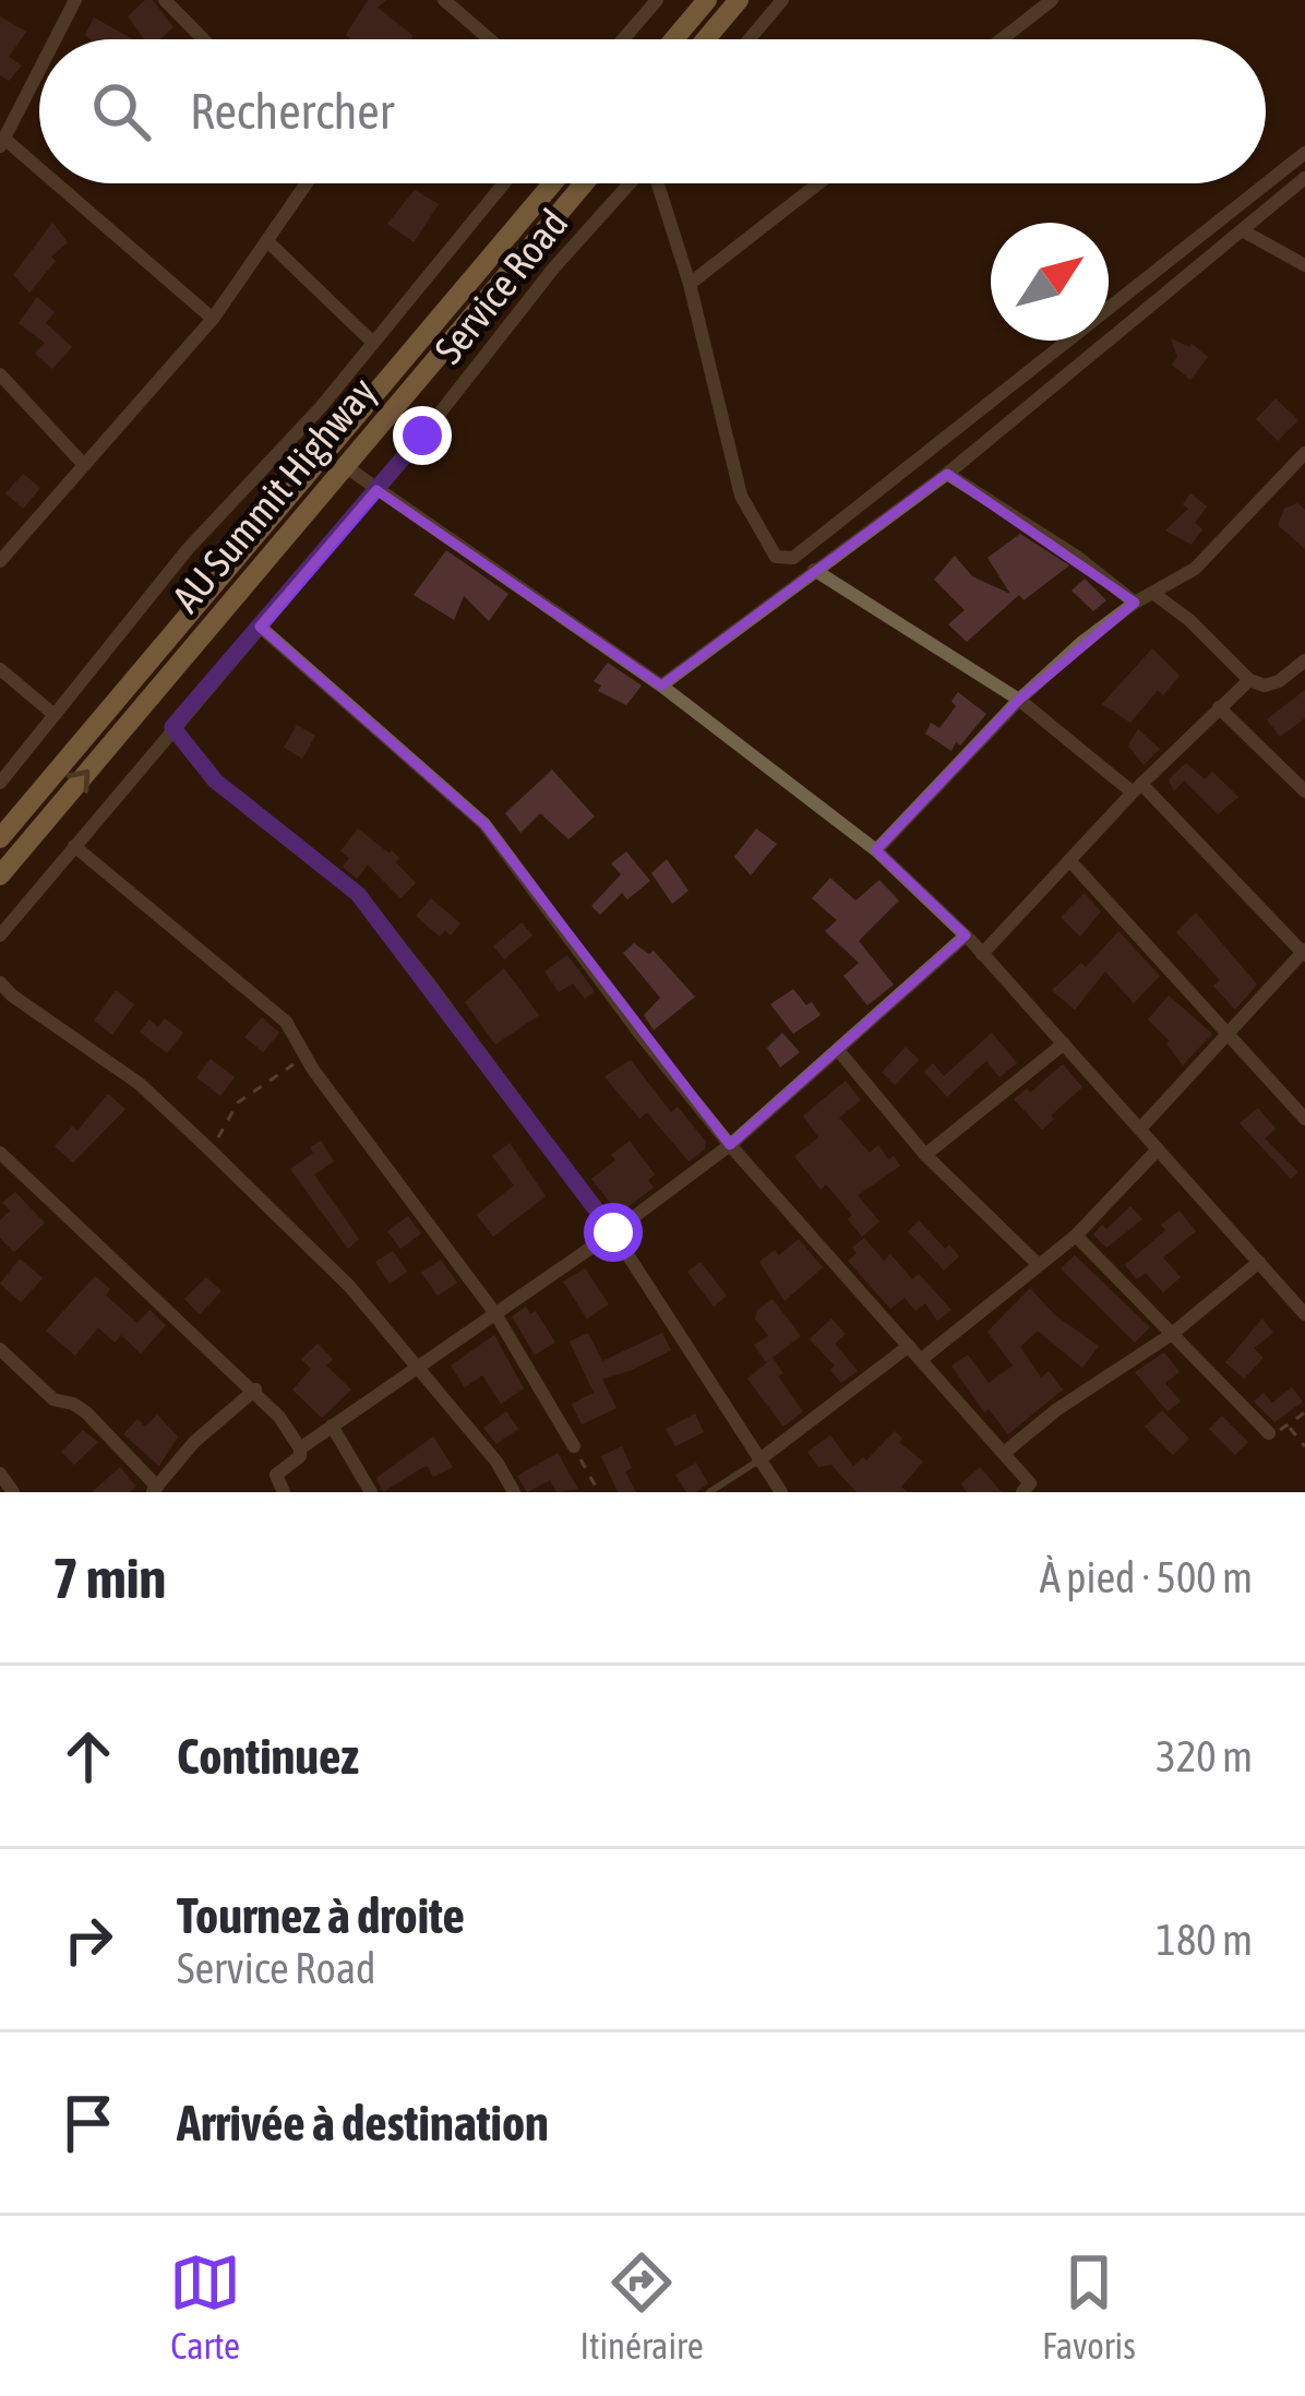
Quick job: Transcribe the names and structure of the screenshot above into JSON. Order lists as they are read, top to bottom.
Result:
{
  "streets": {
    "main road": ["AU Summit Highway"],
    "street": ["Service Road"]
  },
  "north": "top right",
  "page": {
    "search": "Rechercher",
    "heading": ["7 min", "À pied · 500 m"],
    "list": [
      ["Continuez", "320 m"],
      ["Tournez à droite", "Service Road", "180 m"],
      "Arrivée à destination"
    ],
    "nav": ["Carte", "Itinéraire", "Favoris"]
  }
}
